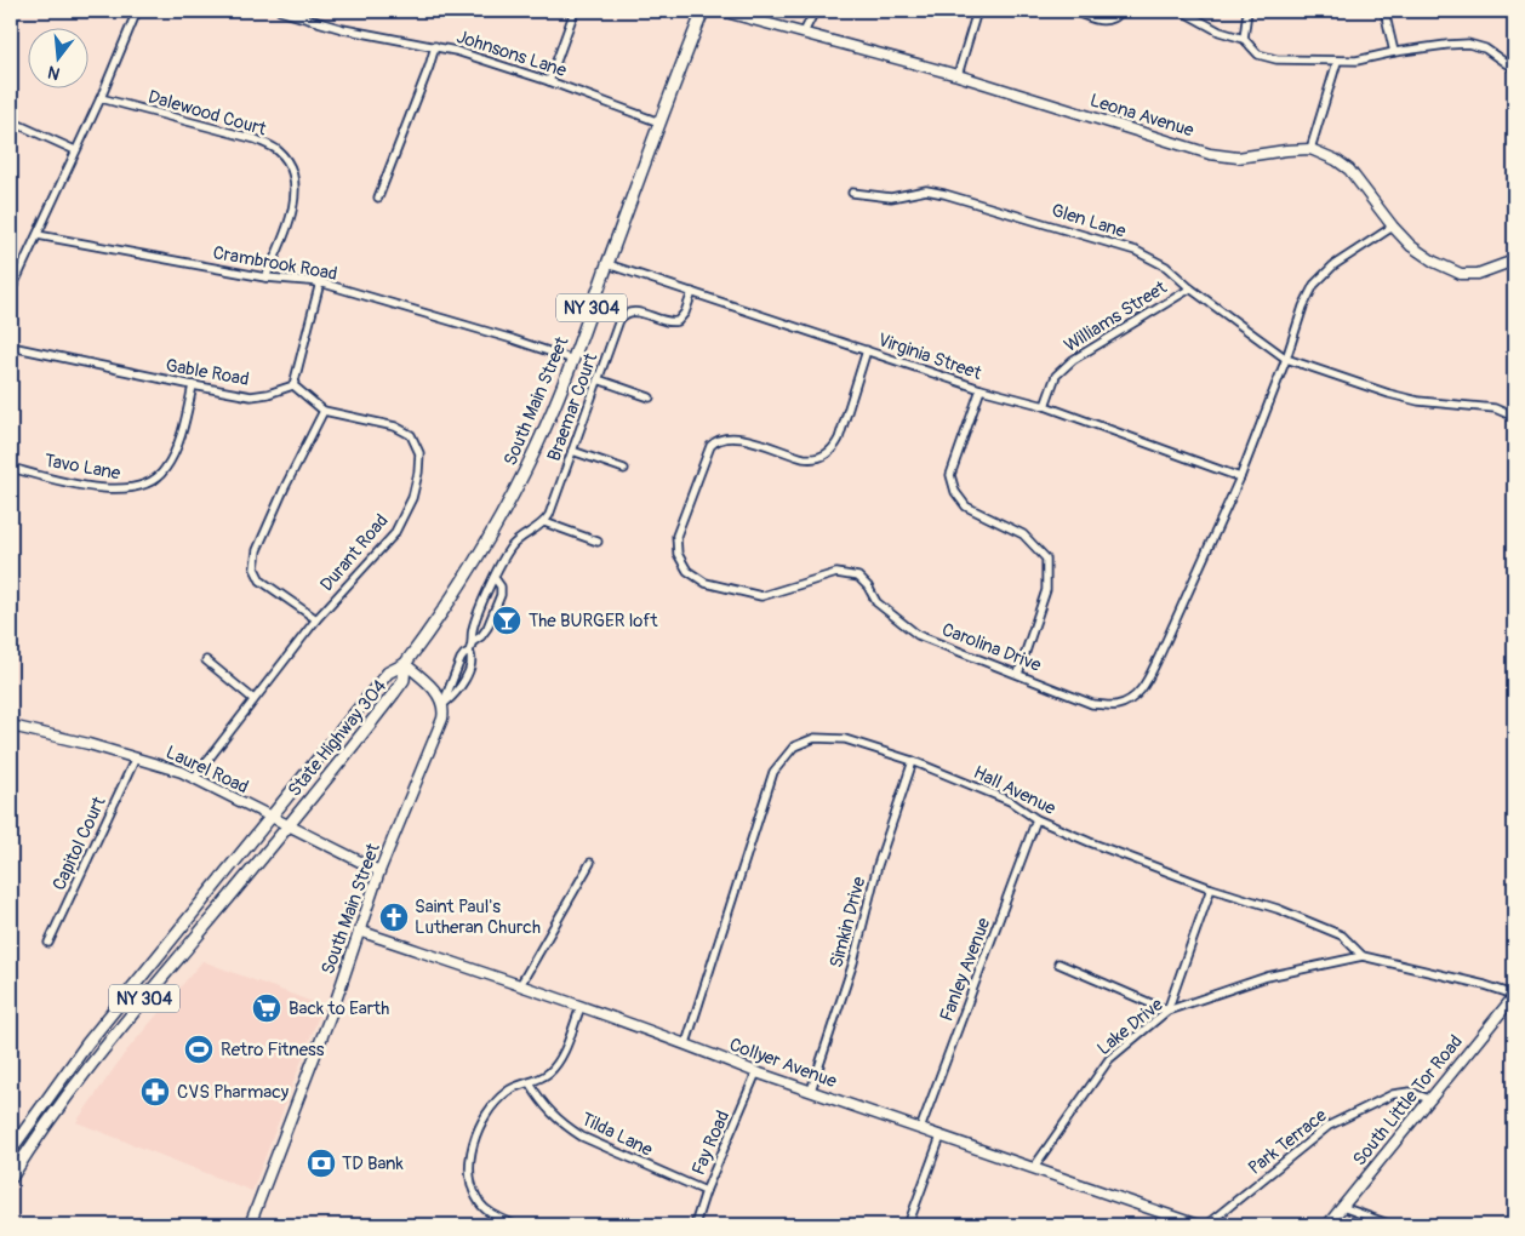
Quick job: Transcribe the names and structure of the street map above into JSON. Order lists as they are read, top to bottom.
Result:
{
  "streets": {
    "main road": ["NY 304", "South Main Street", "State Highway 304"],
    "street": [
      "Johnsons Lane",
      "Dalewood Court",
      "Leona Avenue",
      "Glen Lane",
      "Crambrook Road",
      "Williams Street",
      "Virginia Street",
      "Gable Road",
      "Braemar Court",
      "Tavo Lane",
      "Durant Road",
      "Carolina Drive",
      "Laurel Road",
      "Hall Avenue",
      "Capitol Court",
      "Simkin Drive",
      "Fanley Avenue",
      "Lake Drive",
      "Collyer Avenue",
      "South Little Tor Road",
      "Tilda Lane",
      "Park Terrace",
      "Fay Road"
    ]
  },
  "crossings": [
    ["Johnsons Lane", "South Main Street"],
    ["Dalewood Court", "Crambrook Road"],
    ["Leona Avenue", "Carolina Drive"],
    ["Glen Lane", "Williams Street"],
    ["Glen Lane", "Carolina Drive"],
    ["Crambrook Road", "South Main Street"],
    ["Williams Street", "Virginia Street"],
    ["Virginia Street", "South Main Street"],
    ["Virginia Street", "Braemar Court"],
    ["Virginia Street", "Carolina Drive"],
    ["Gable Road", "Tavo Lane"],
    ["Gable Road", "Durant Road"],
    ["South Main Street", "State Highway 304"],
    ["South Main Street", "Laurel Road"],
    ["South Main Street", "Collyer Avenue"],
    ["Durant Road", "Laurel Road"],
    ["State Highway 304", "Laurel Road"],
    ["Laurel Road", "Capitol Court"],
    ["Hall Avenue", "Simkin Drive"],
    ["Hall Avenue", "Fanley Avenue"],
    ["Hall Avenue", "Lake Drive"],
    ["Hall Avenue", "Collyer Avenue"],
    ["Hall Avenue", "South Little Tor Road"],
    ["Simkin Drive", "Collyer Avenue"],
    ["Fanley Avenue", "Collyer Avenue"],
    ["Lake Drive", "Collyer Avenue"],
    ["Collyer Avenue", "Fay Road"],
    ["South Little Tor Road", "Park Terrace"],
    ["Tilda Lane", "Fay Road"]
  ],
  "places": {
    "bar": ["The BURGER loft"],
    "church": ["Saint Paul's Lutheran Church"],
    "supermarket": ["Back to Earth"],
    "sports": ["Retro Fitness"],
    "pharmacy": ["CVS Pharmacy"],
    "bank": ["TD Bank"]
  },
  "north": "bottom"
}
